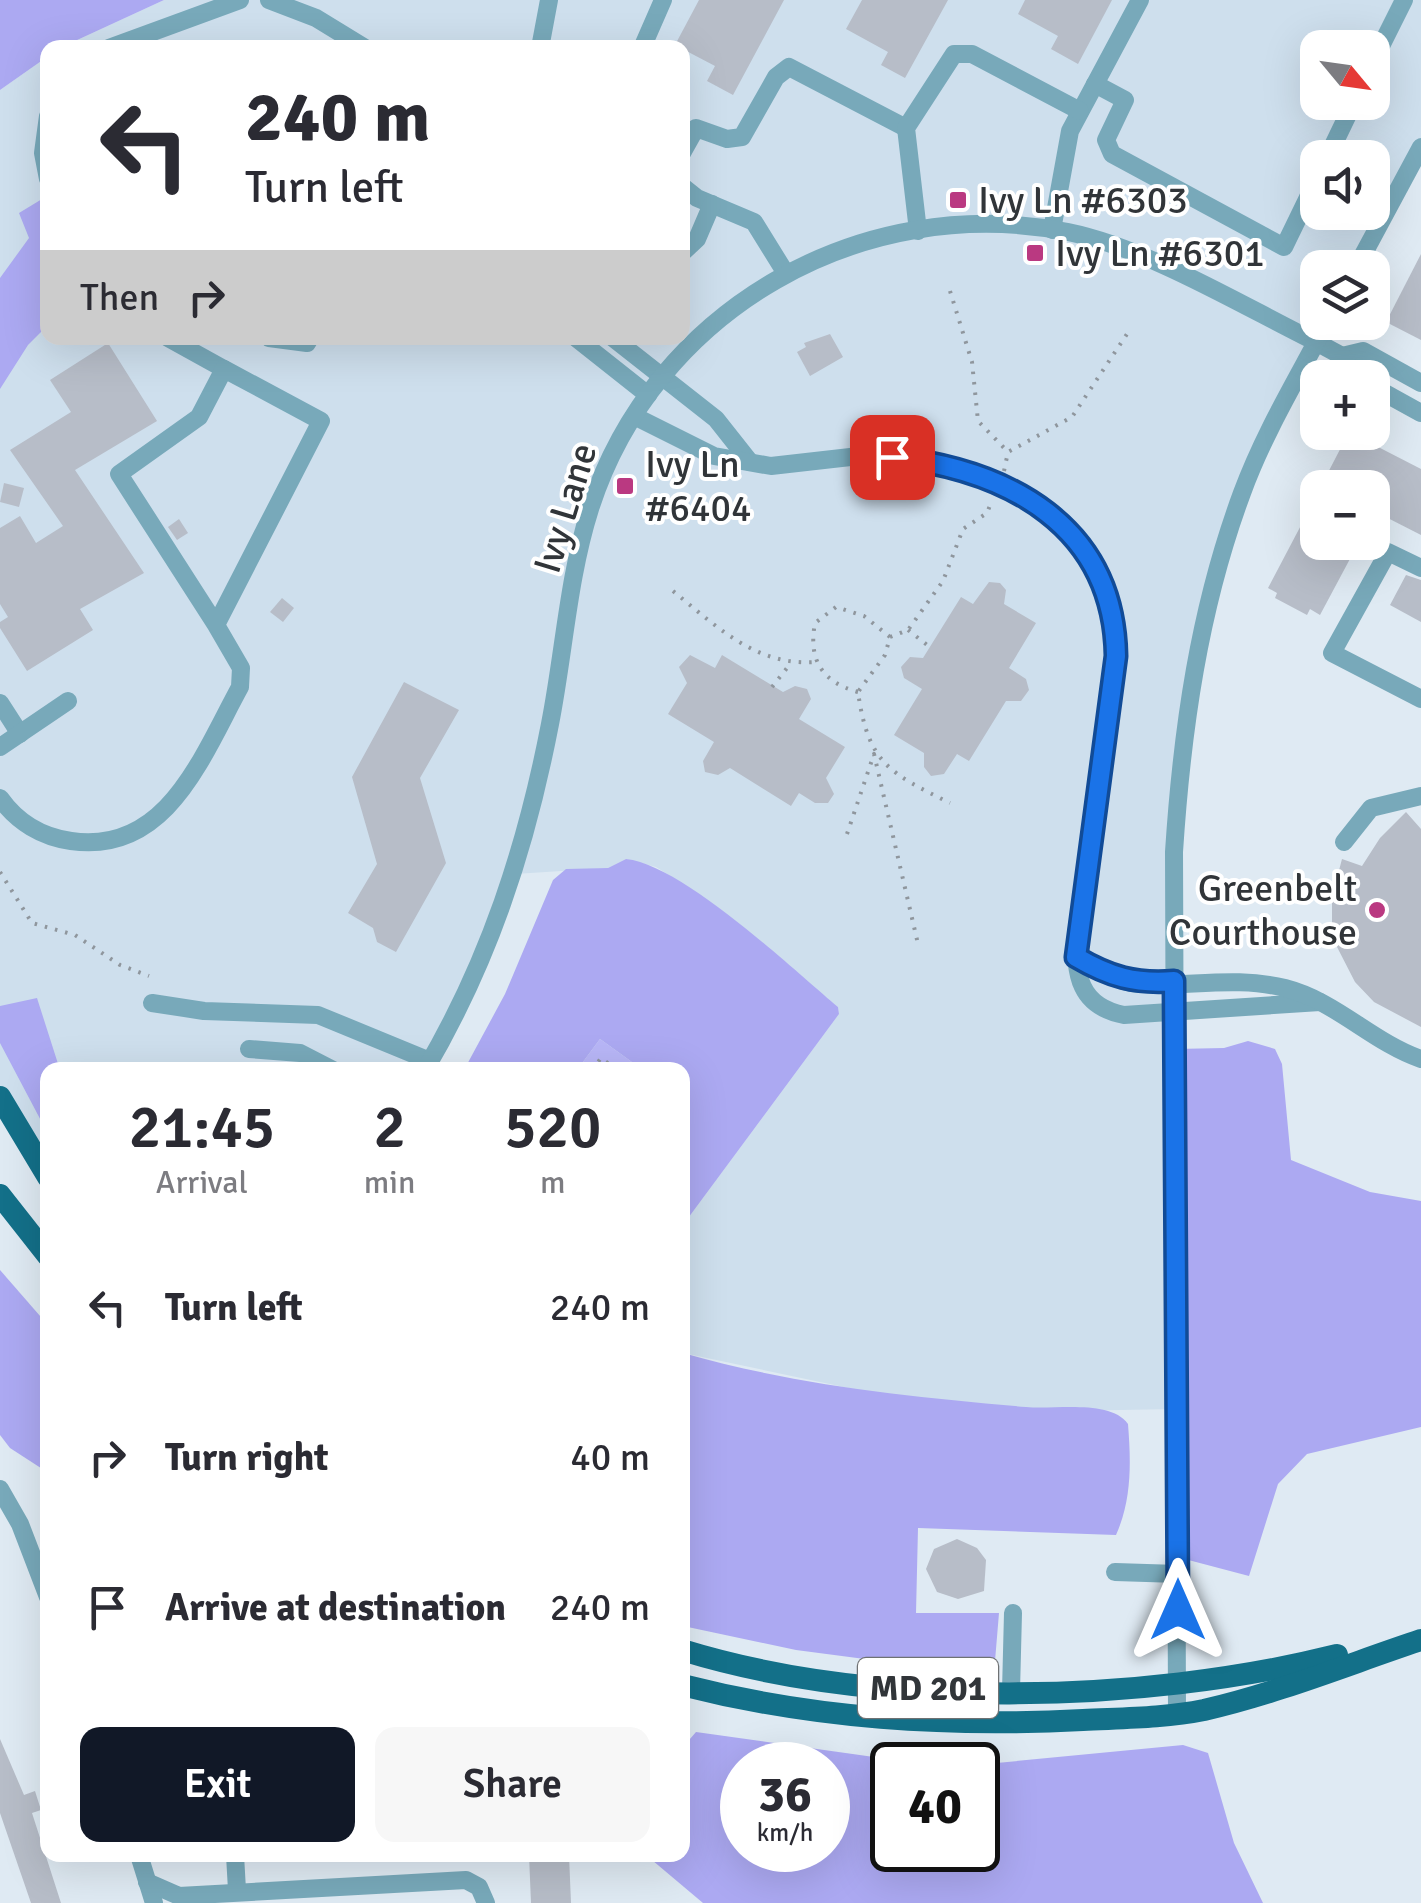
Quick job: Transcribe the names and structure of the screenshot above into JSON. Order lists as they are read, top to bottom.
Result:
{
  "streets": {
    "main road": ["MD 201"],
    "street": ["Ivy Lane"]
  },
  "places": {
    "transit": ["Ivy Ln #6303", "Ivy Ln #6301", "Ivy Ln #6404"],
    "other": ["Greenbelt Courthouse"]
  },
  "north": "bottom right",
  "page": {
    "map_buttons": ["+", "−"],
    "turn": ["240 m", "Turn left"],
    "then": "Then",
    "eta": [
      "21:45",
      "Arrival",
      "2",
      "min",
      "520",
      "m"
    ],
    "list": [
      {
        "name": "Turn left",
        "value": "240 m"
      },
      {
        "name": "Turn right",
        "value": "40 m"
      },
      {
        "name": "Arrive at destination",
        "value": "240 m"
      }
    ],
    "buttons": ["Exit", "Share"],
    "speed": "36 km/h",
    "limit": "40"
  }
}
